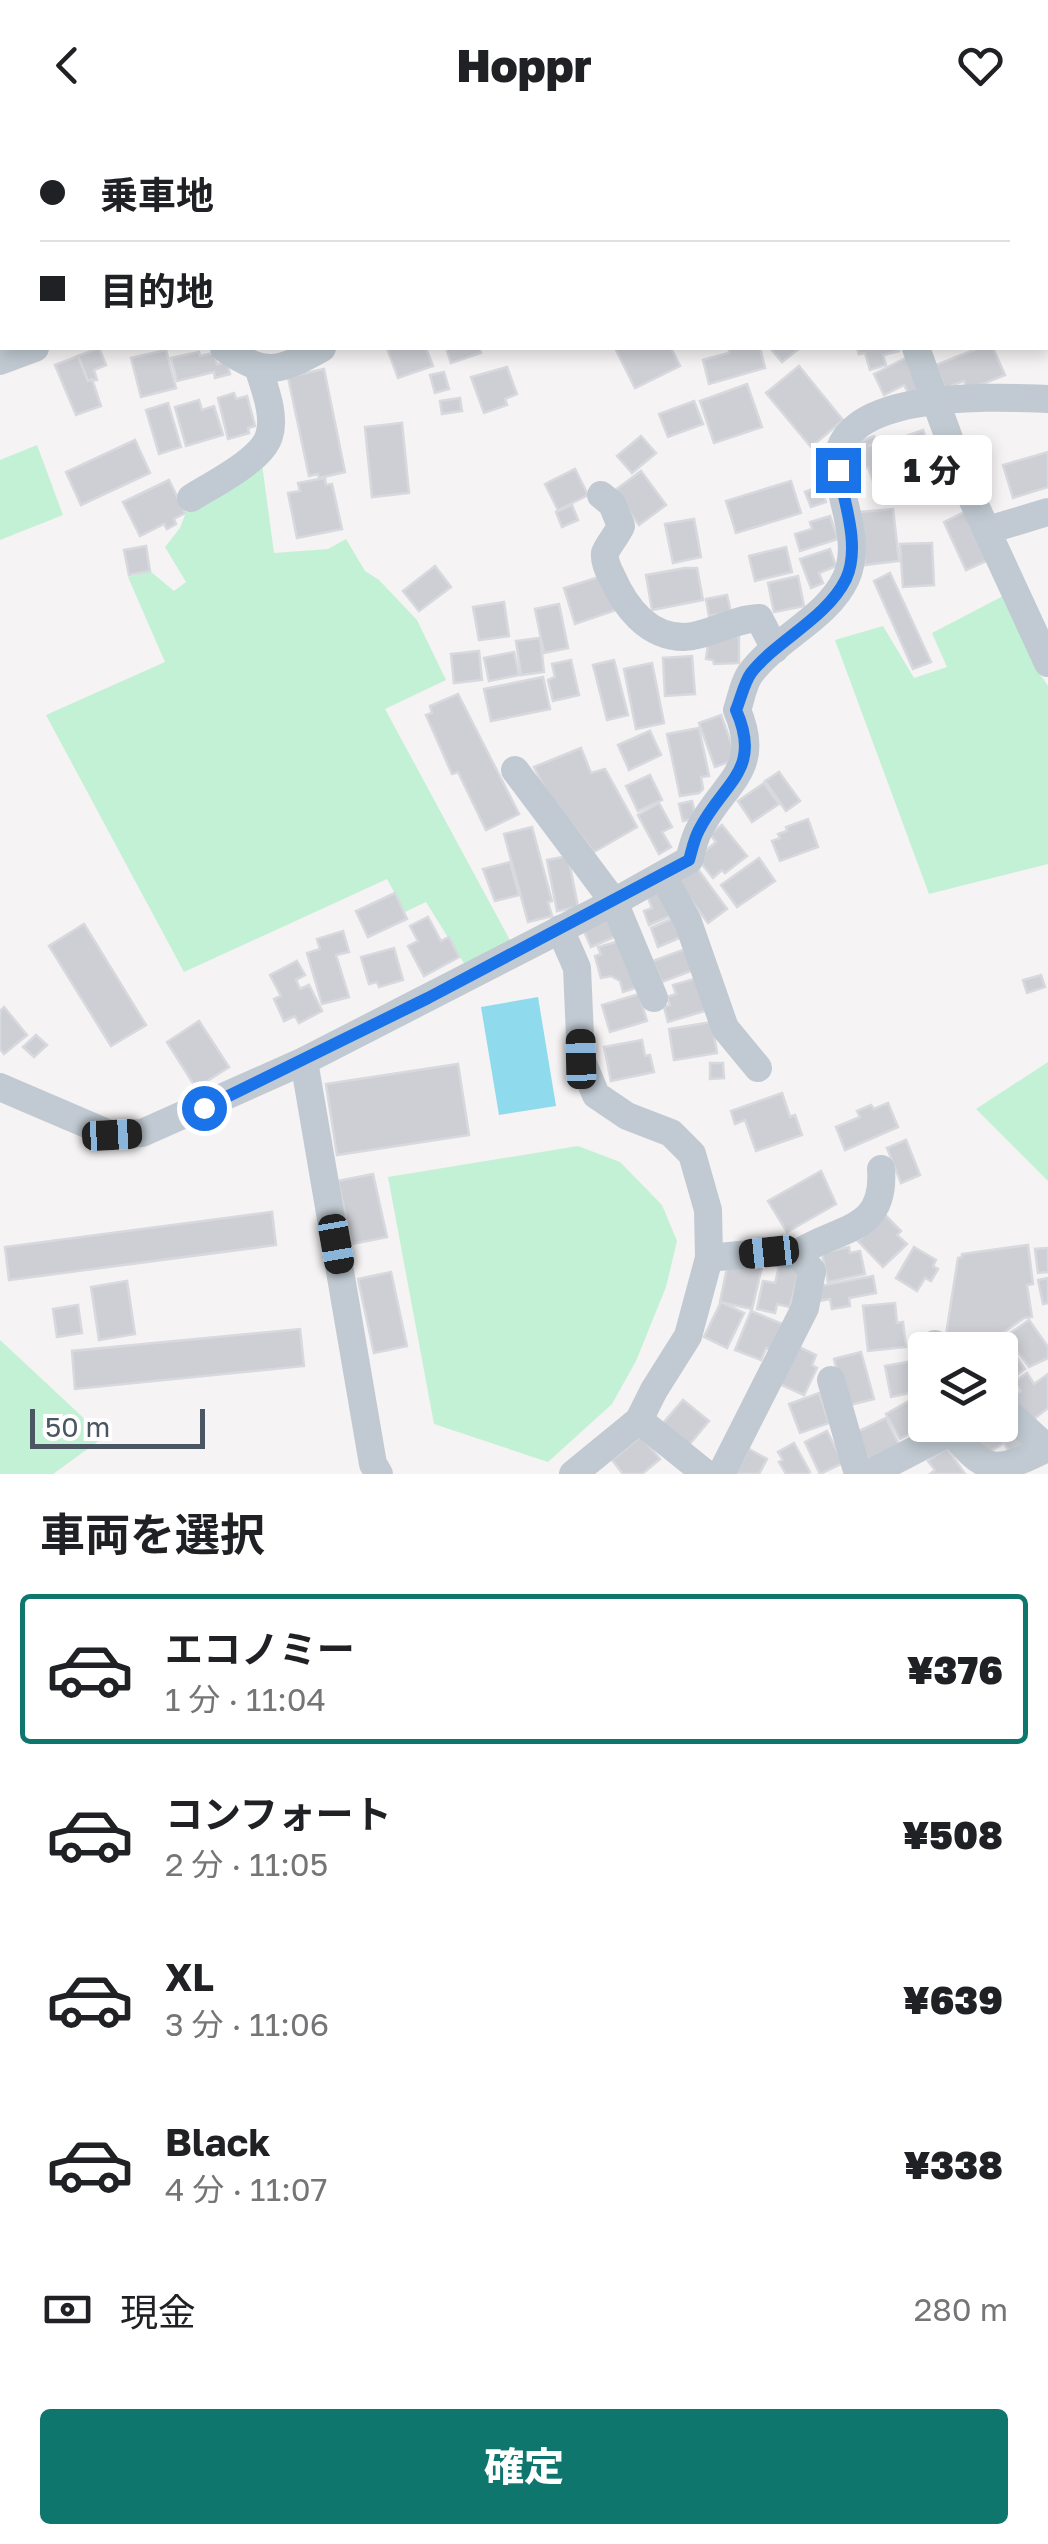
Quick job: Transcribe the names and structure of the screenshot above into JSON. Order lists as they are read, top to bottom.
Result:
{
  "scale_bar": "50 m",
  "page": {
    "header": "Hoppr",
    "banner": ["乗車地", "目的地"],
    "bubble": "1 分",
    "scale": "50 m",
    "heading": "車両を選択",
    "list": [
      {
        "name": "エコノミー",
        "note": "1 分 · 11:04",
        "value": "¥376"
      },
      {
        "name": "コンフォート",
        "note": "2 分 · 11:05",
        "value": "¥508"
      },
      {
        "name": "XL",
        "note": "3 分 · 11:06",
        "value": "¥639"
      },
      {
        "name": "Black",
        "note": "4 分 · 11:07",
        "value": "¥338"
      }
    ],
    "pay": ["現金", "280 m"],
    "buttons": "確定"
  }
}
